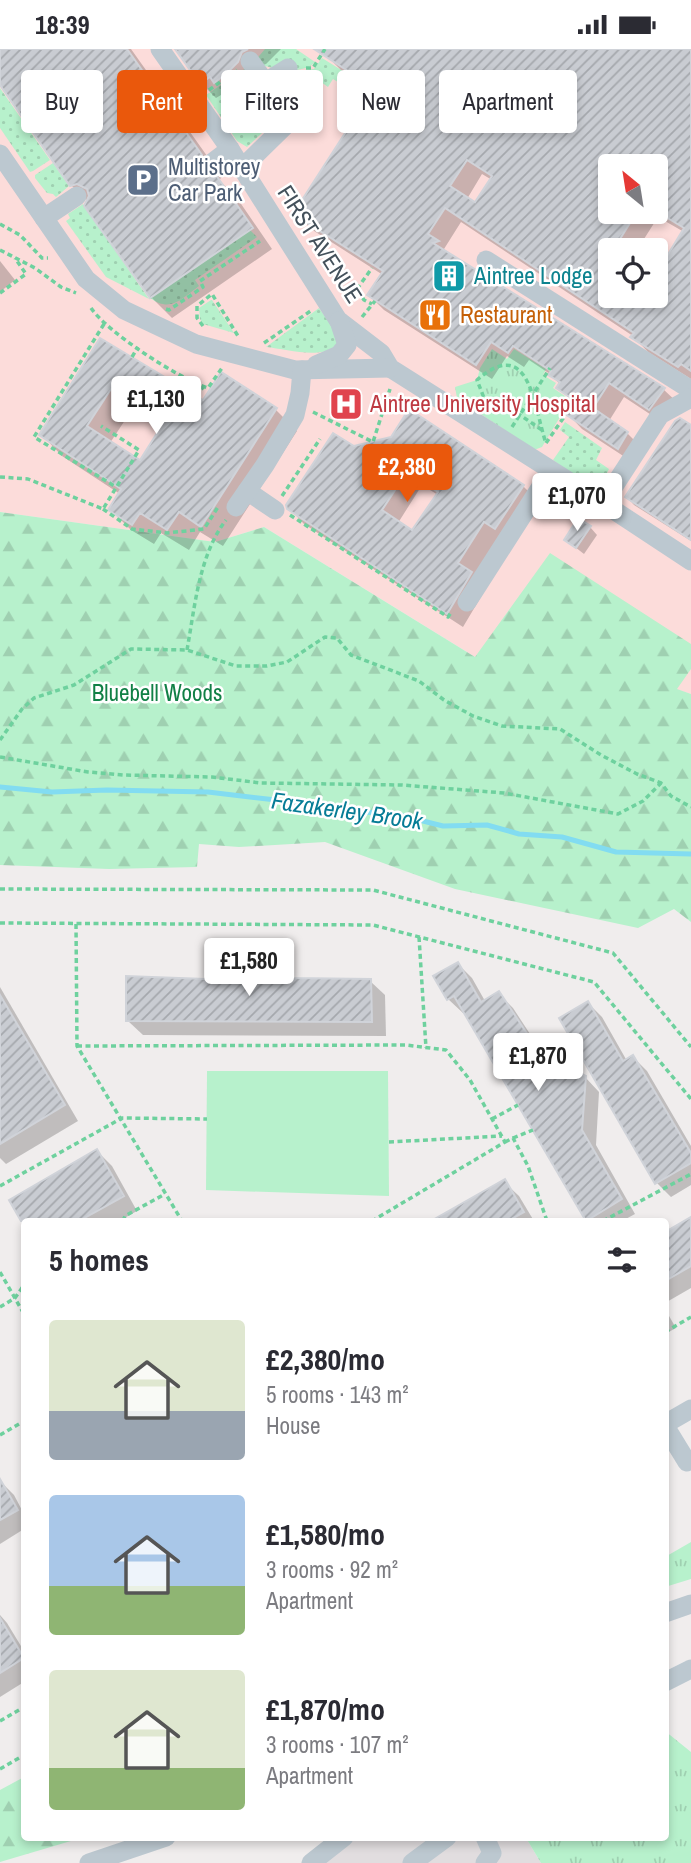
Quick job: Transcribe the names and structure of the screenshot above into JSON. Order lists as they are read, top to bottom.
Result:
{
  "streets": {
    "street": ["FIRST AVENUE"]
  },
  "water": ["Fazakerley Brook"],
  "parks": ["Bluebell Woods"],
  "places": {
    "parking": ["Multistorey Car Park"],
    "building": ["Aintree Lodge"],
    "restaurant": ["Restaurant"],
    "hospital": ["Aintree University Hospital"]
  },
  "north": "top left",
  "page": {
    "status": "18:39",
    "chip": [
      "Buy",
      "Rent",
      "Filters",
      "New",
      "Apartment"
    ],
    "price": [
      "£1,130",
      "£2,380",
      "£1,070",
      "£1,580",
      "£1,870"
    ],
    "heading": "5 homes",
    "list": [
      {
        "name": "£2,380/mo",
        "note": "5 rooms · 143 m² · House"
      },
      {
        "name": "£1,580/mo",
        "note": "3 rooms · 92 m² · Apartment"
      },
      {
        "name": "£1,870/mo",
        "note": "3 rooms · 107 m² · Apartment"
      }
    ]
  }
}
